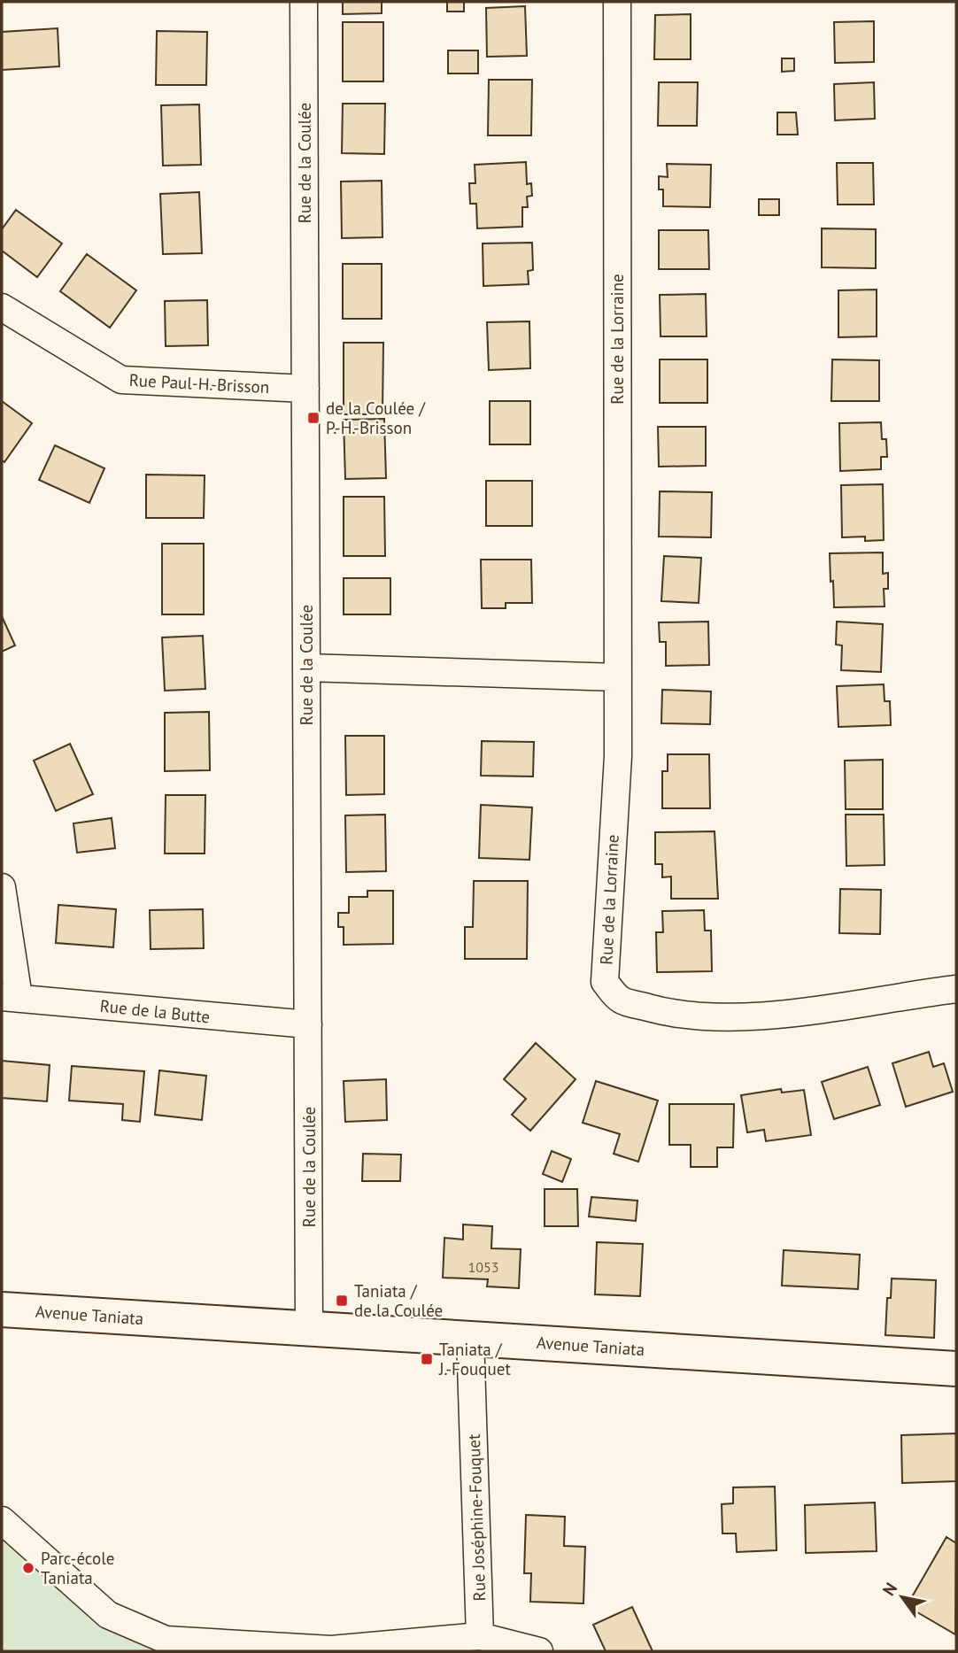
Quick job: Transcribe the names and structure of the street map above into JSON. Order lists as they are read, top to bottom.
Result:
{
  "streets": {
    "main road": ["Avenue Taniata"],
    "street": [
      "Rue de la Coulée",
      "Rue de la Lorraine",
      "Rue Paul-H.-Brisson",
      "Rue de la Butte",
      "Rue Joséphine-Fouquet"
    ]
  },
  "crossings": [
    ["Rue de la Coulée", "Rue Paul-H.-Brisson"],
    ["Rue de la Coulée", "Rue de la Butte"],
    ["Rue de la Coulée", "Avenue Taniata"],
    ["Avenue Taniata", "Rue Joséphine-Fouquet"]
  ],
  "places": {
    "transit": ["de la Coulée / P.-H.-Brisson", "Taniata / de la Coulée", "Taniata / J.-Fouquet"],
    "other": ["Parc-école Taniata"]
  },
  "house_numbers": ["1053"],
  "north": "top left"
}
